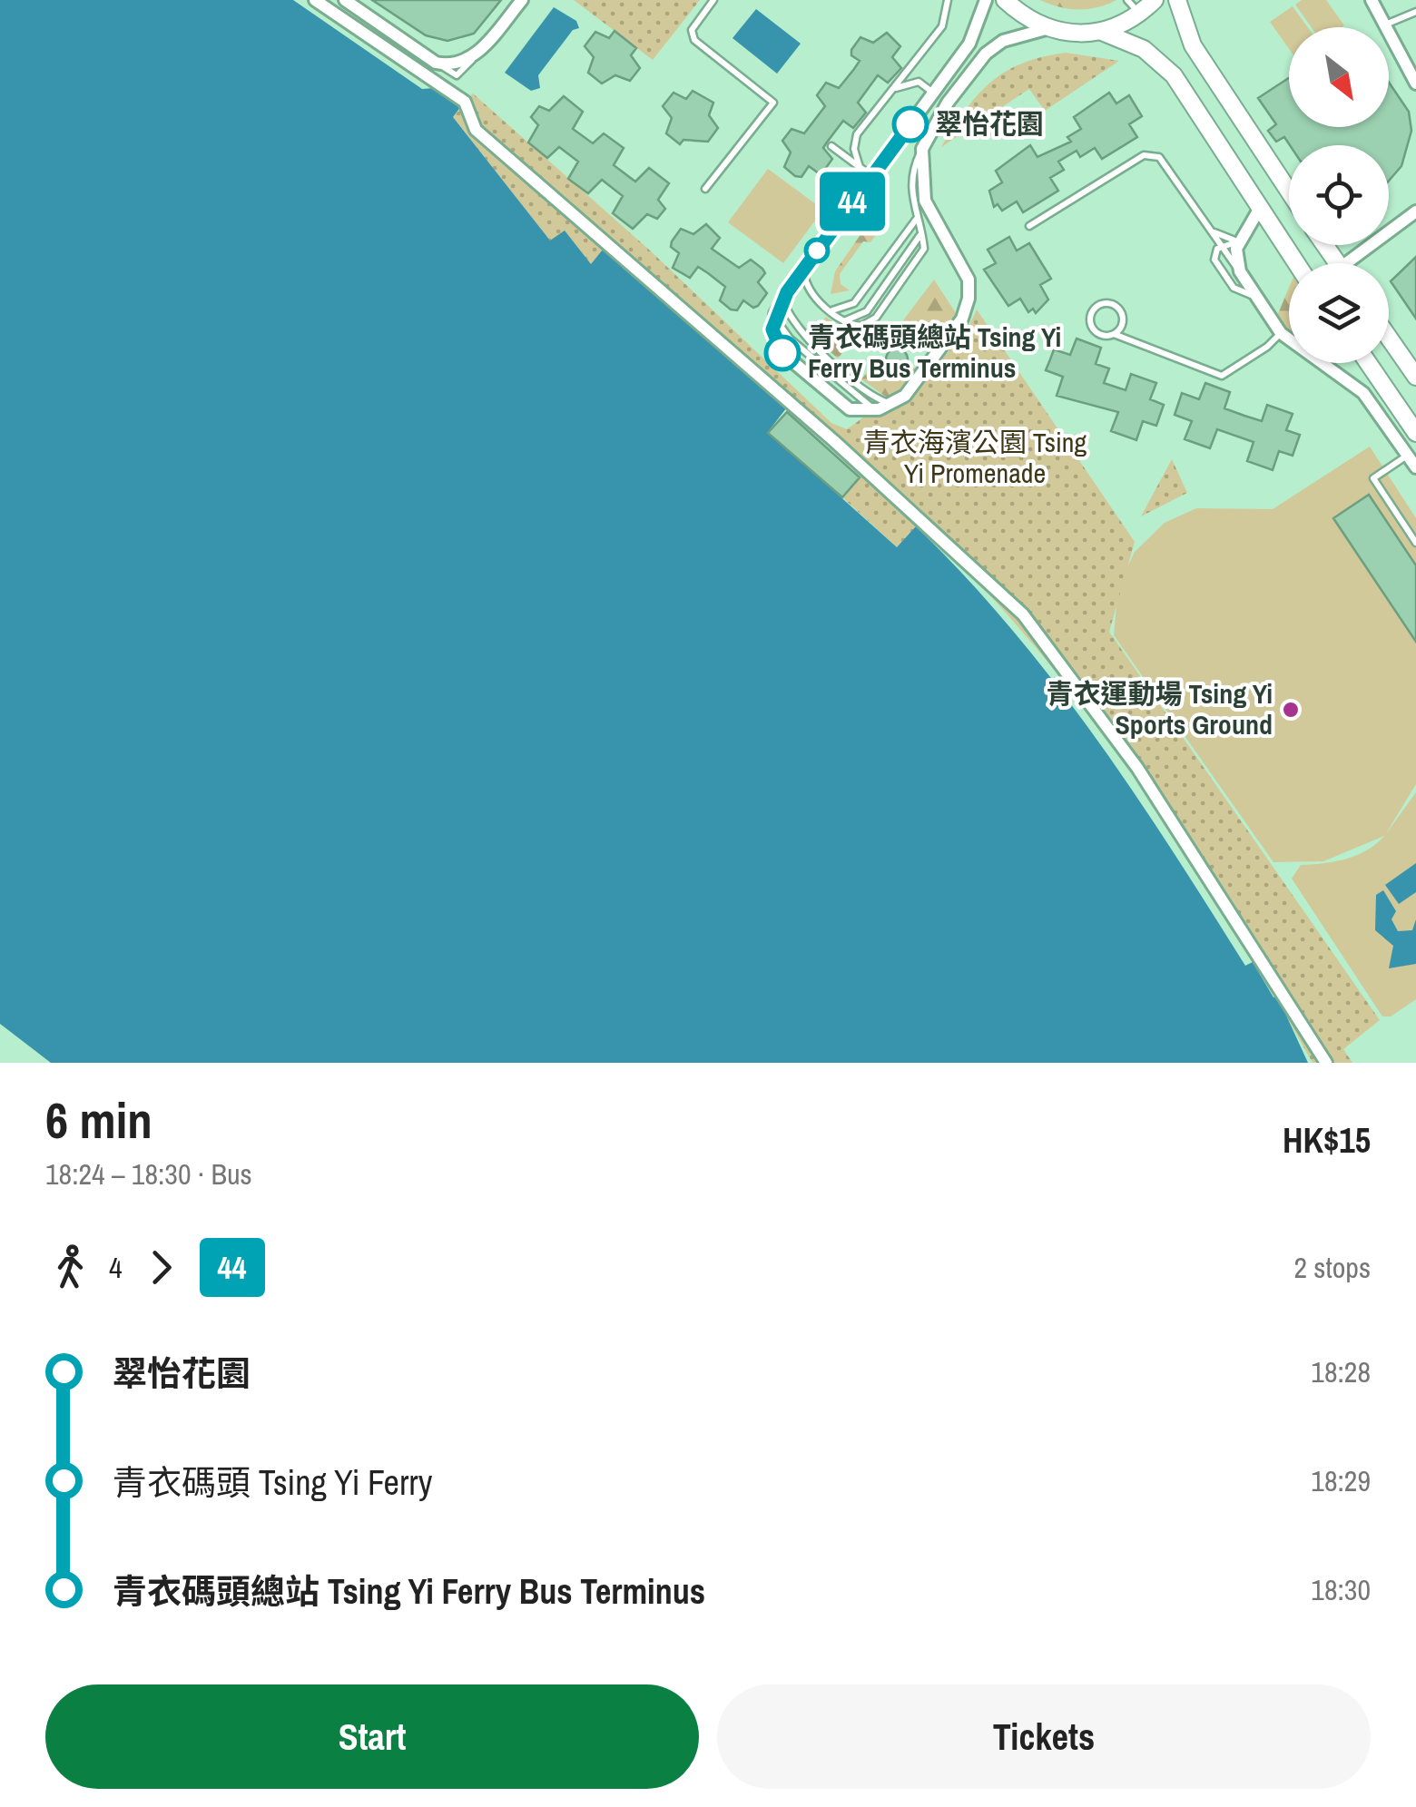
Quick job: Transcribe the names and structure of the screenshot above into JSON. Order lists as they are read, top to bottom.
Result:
{
  "parks": ["青衣海濱公園 Tsing Yi Promenade"],
  "places": ["翠怡花園", "青衣碼頭總站 Tsing Yi Ferry Bus Terminus", "青衣運動場 Tsing Yi Sports Ground"],
  "lines": ["bus line 44"],
  "north": "bottom right",
  "page": {
    "on_map": "44",
    "heading": ["6 min", "18:24 – 18:30 · Bus", "HK$15"],
    "legs": ["4", "44", "2 stops"],
    "list": [
      {
        "name": "翠怡花園",
        "value": "18:28"
      },
      {
        "name": "青衣碼頭 Tsing Yi Ferry",
        "value": "18:29"
      },
      {
        "name": "青衣碼頭總站 Tsing Yi Ferry Bus Terminus",
        "value": "18:30"
      }
    ],
    "buttons": ["Start", "Tickets"]
  }
}
